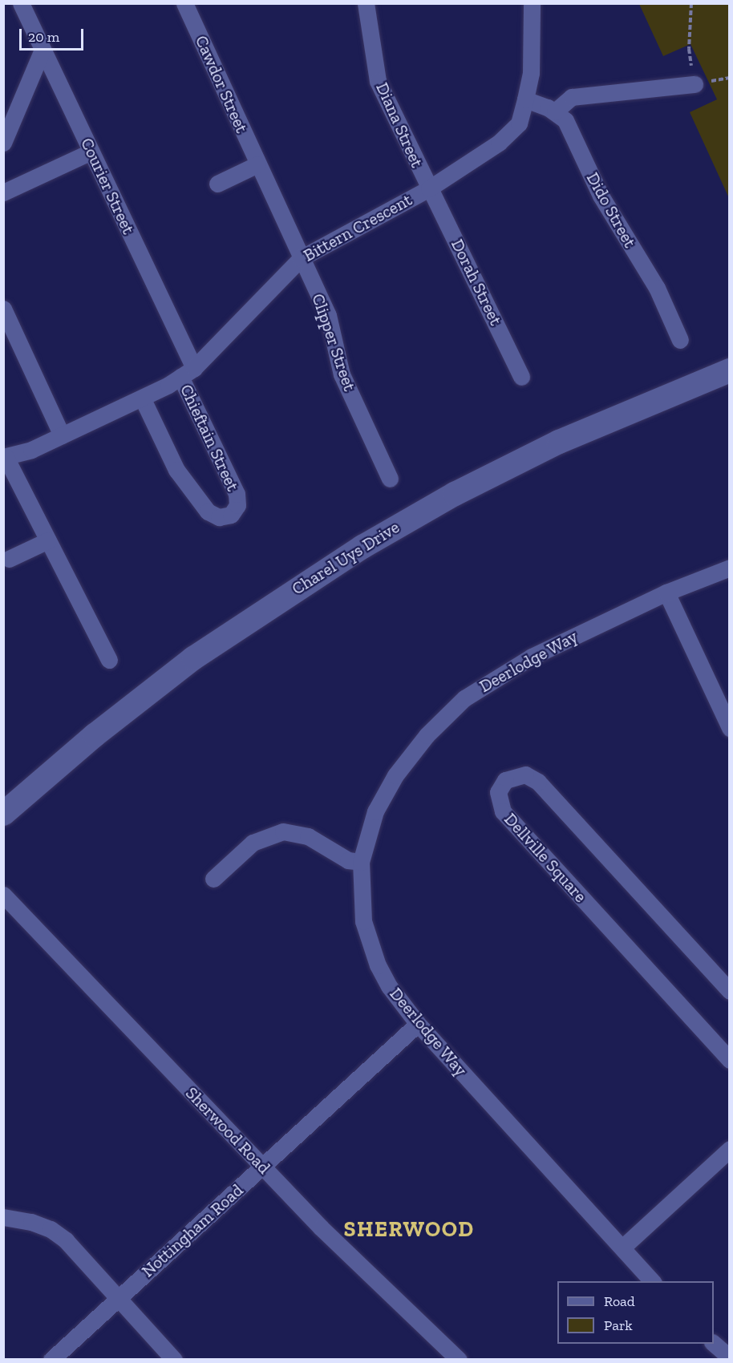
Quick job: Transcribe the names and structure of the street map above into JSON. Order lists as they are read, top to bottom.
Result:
{
  "streets": {
    "main road": ["Charel Uys Drive"],
    "street": [
      "Cawdor Street",
      "Diana Street",
      "Courier Street",
      "Dido Street",
      "Bittern Crescent",
      "Dorah Street",
      "Clipper Street",
      "Chieftain Street",
      "Deerlodge Way",
      "Dellville Square",
      "Sherwood Road",
      "Nottingham Road"
    ]
  },
  "crossings": [
    ["Cawdor Street", "Bittern Crescent"],
    ["Cawdor Street", "Clipper Street"],
    ["Diana Street", "Bittern Crescent"],
    ["Diana Street", "Dorah Street"],
    ["Courier Street", "Bittern Crescent"],
    ["Courier Street", "Chieftain Street"],
    ["Dido Street", "Bittern Crescent"],
    ["Bittern Crescent", "Dorah Street"],
    ["Bittern Crescent", "Clipper Street"],
    ["Bittern Crescent", "Chieftain Street"],
    ["Deerlodge Way", "Nottingham Road"],
    ["Sherwood Road", "Nottingham Road"]
  ],
  "districts": ["SHERWOOD"],
  "legend": ["Road", "Park"],
  "scale_bar": "20 m"
}
